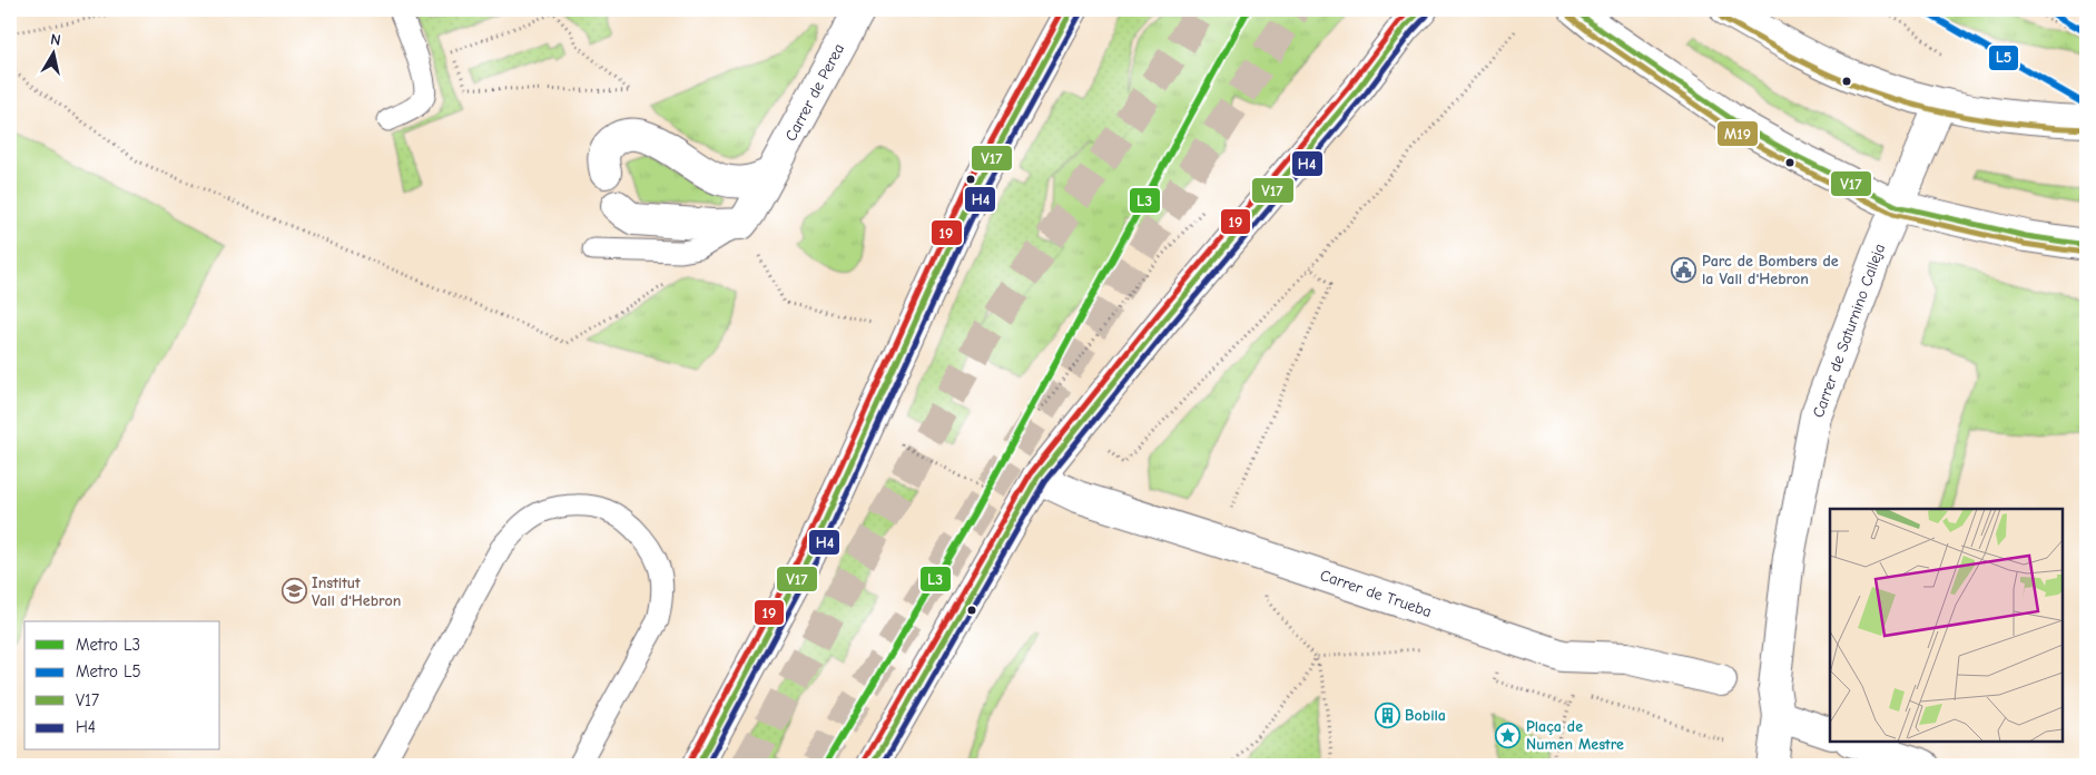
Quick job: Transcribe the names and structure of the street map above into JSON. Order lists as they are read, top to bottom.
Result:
{
  "streets": {
    "street": ["Carrer de Perea", "Carrer de Saturnino Calleja", "Carrer de Trueba"]
  },
  "places": {
    "public building": ["Parc de Bombers de la Vall d'Hebron"],
    "school or university": ["Institut Vall d'Hebron"],
    "building": ["Bobila"],
    "place": ["Plaça de Numen Mestre"]
  },
  "lines": [
    "metro line L3",
    "metro line L5",
    "transit line V17",
    "transit line 19",
    "transit line H4",
    "transit line M19"
  ],
  "legend": [
    "Metro L3",
    "Metro L5",
    "V17",
    "H4"
  ],
  "north": "top"
}
